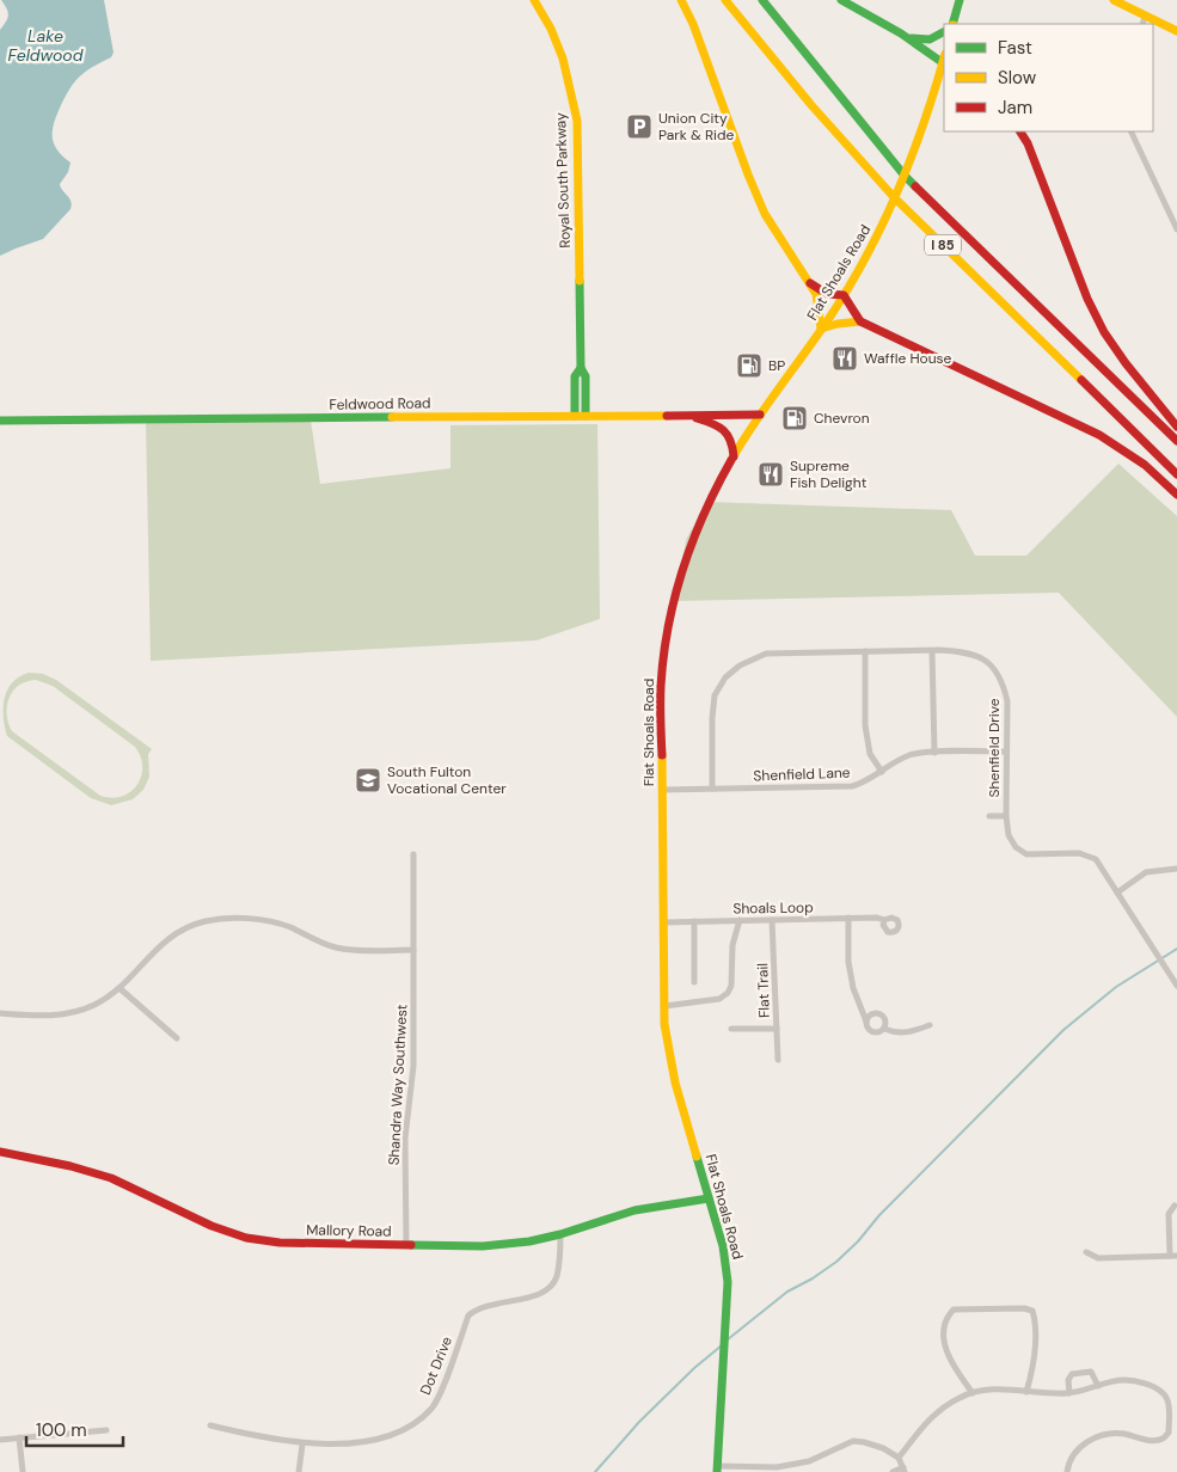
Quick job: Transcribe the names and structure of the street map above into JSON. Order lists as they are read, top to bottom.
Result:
{
  "streets": {
    "main road": [
      "Royal South Parkway",
      "I 85",
      "Flat Shoals Road",
      "Feldwood Road",
      "Mallory Road"
    ],
    "street": [
      "Shenfield Drive",
      "Shenfield Lane",
      "Shoals Loop",
      "Flat Trail",
      "Shandra Way Southwest",
      "Dot Drive"
    ]
  },
  "crossings": [
    ["Royal South Parkway", "Feldwood Road"],
    ["Flat Shoals Road", "Feldwood Road"],
    ["Flat Shoals Road", "Shenfield Lane"],
    ["Flat Shoals Road", "Shoals Loop"],
    ["Flat Shoals Road", "Mallory Road"],
    ["Shenfield Drive", "Shenfield Lane"],
    ["Shoals Loop", "Flat Trail"],
    ["Shandra Way Southwest", "Mallory Road"],
    ["Mallory Road", "Dot Drive"]
  ],
  "water": ["Lake Feldwood"],
  "places": {
    "parking": ["Union City Park & Ride"],
    "restaurant": ["Waffle House", "Supreme Fish Delight"],
    "fuel station": ["BP", "Chevron"],
    "school or university": ["South Fulton Vocational Center"]
  },
  "legend": ["Fast", "Slow", "Jam"],
  "scale_bar": "100 m"
}
